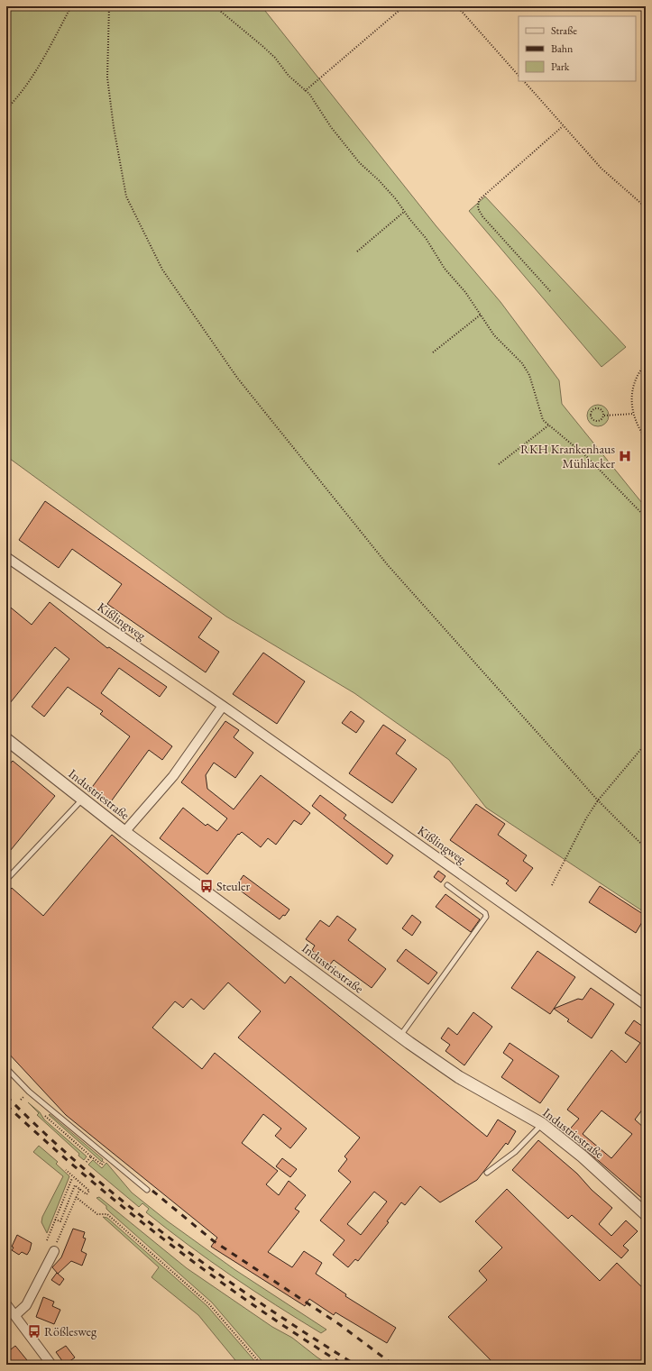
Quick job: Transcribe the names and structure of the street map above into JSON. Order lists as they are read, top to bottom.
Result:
{
  "streets": {
    "street": ["Kißlingweg", "Industriestraße"]
  },
  "places": {
    "hospital": ["RKH Krankenhaus Mühlacker"],
    "bus stop": ["Steuler", "Rößlesweg"]
  },
  "legend": ["Straße", "Bahn", "Park"]
}
